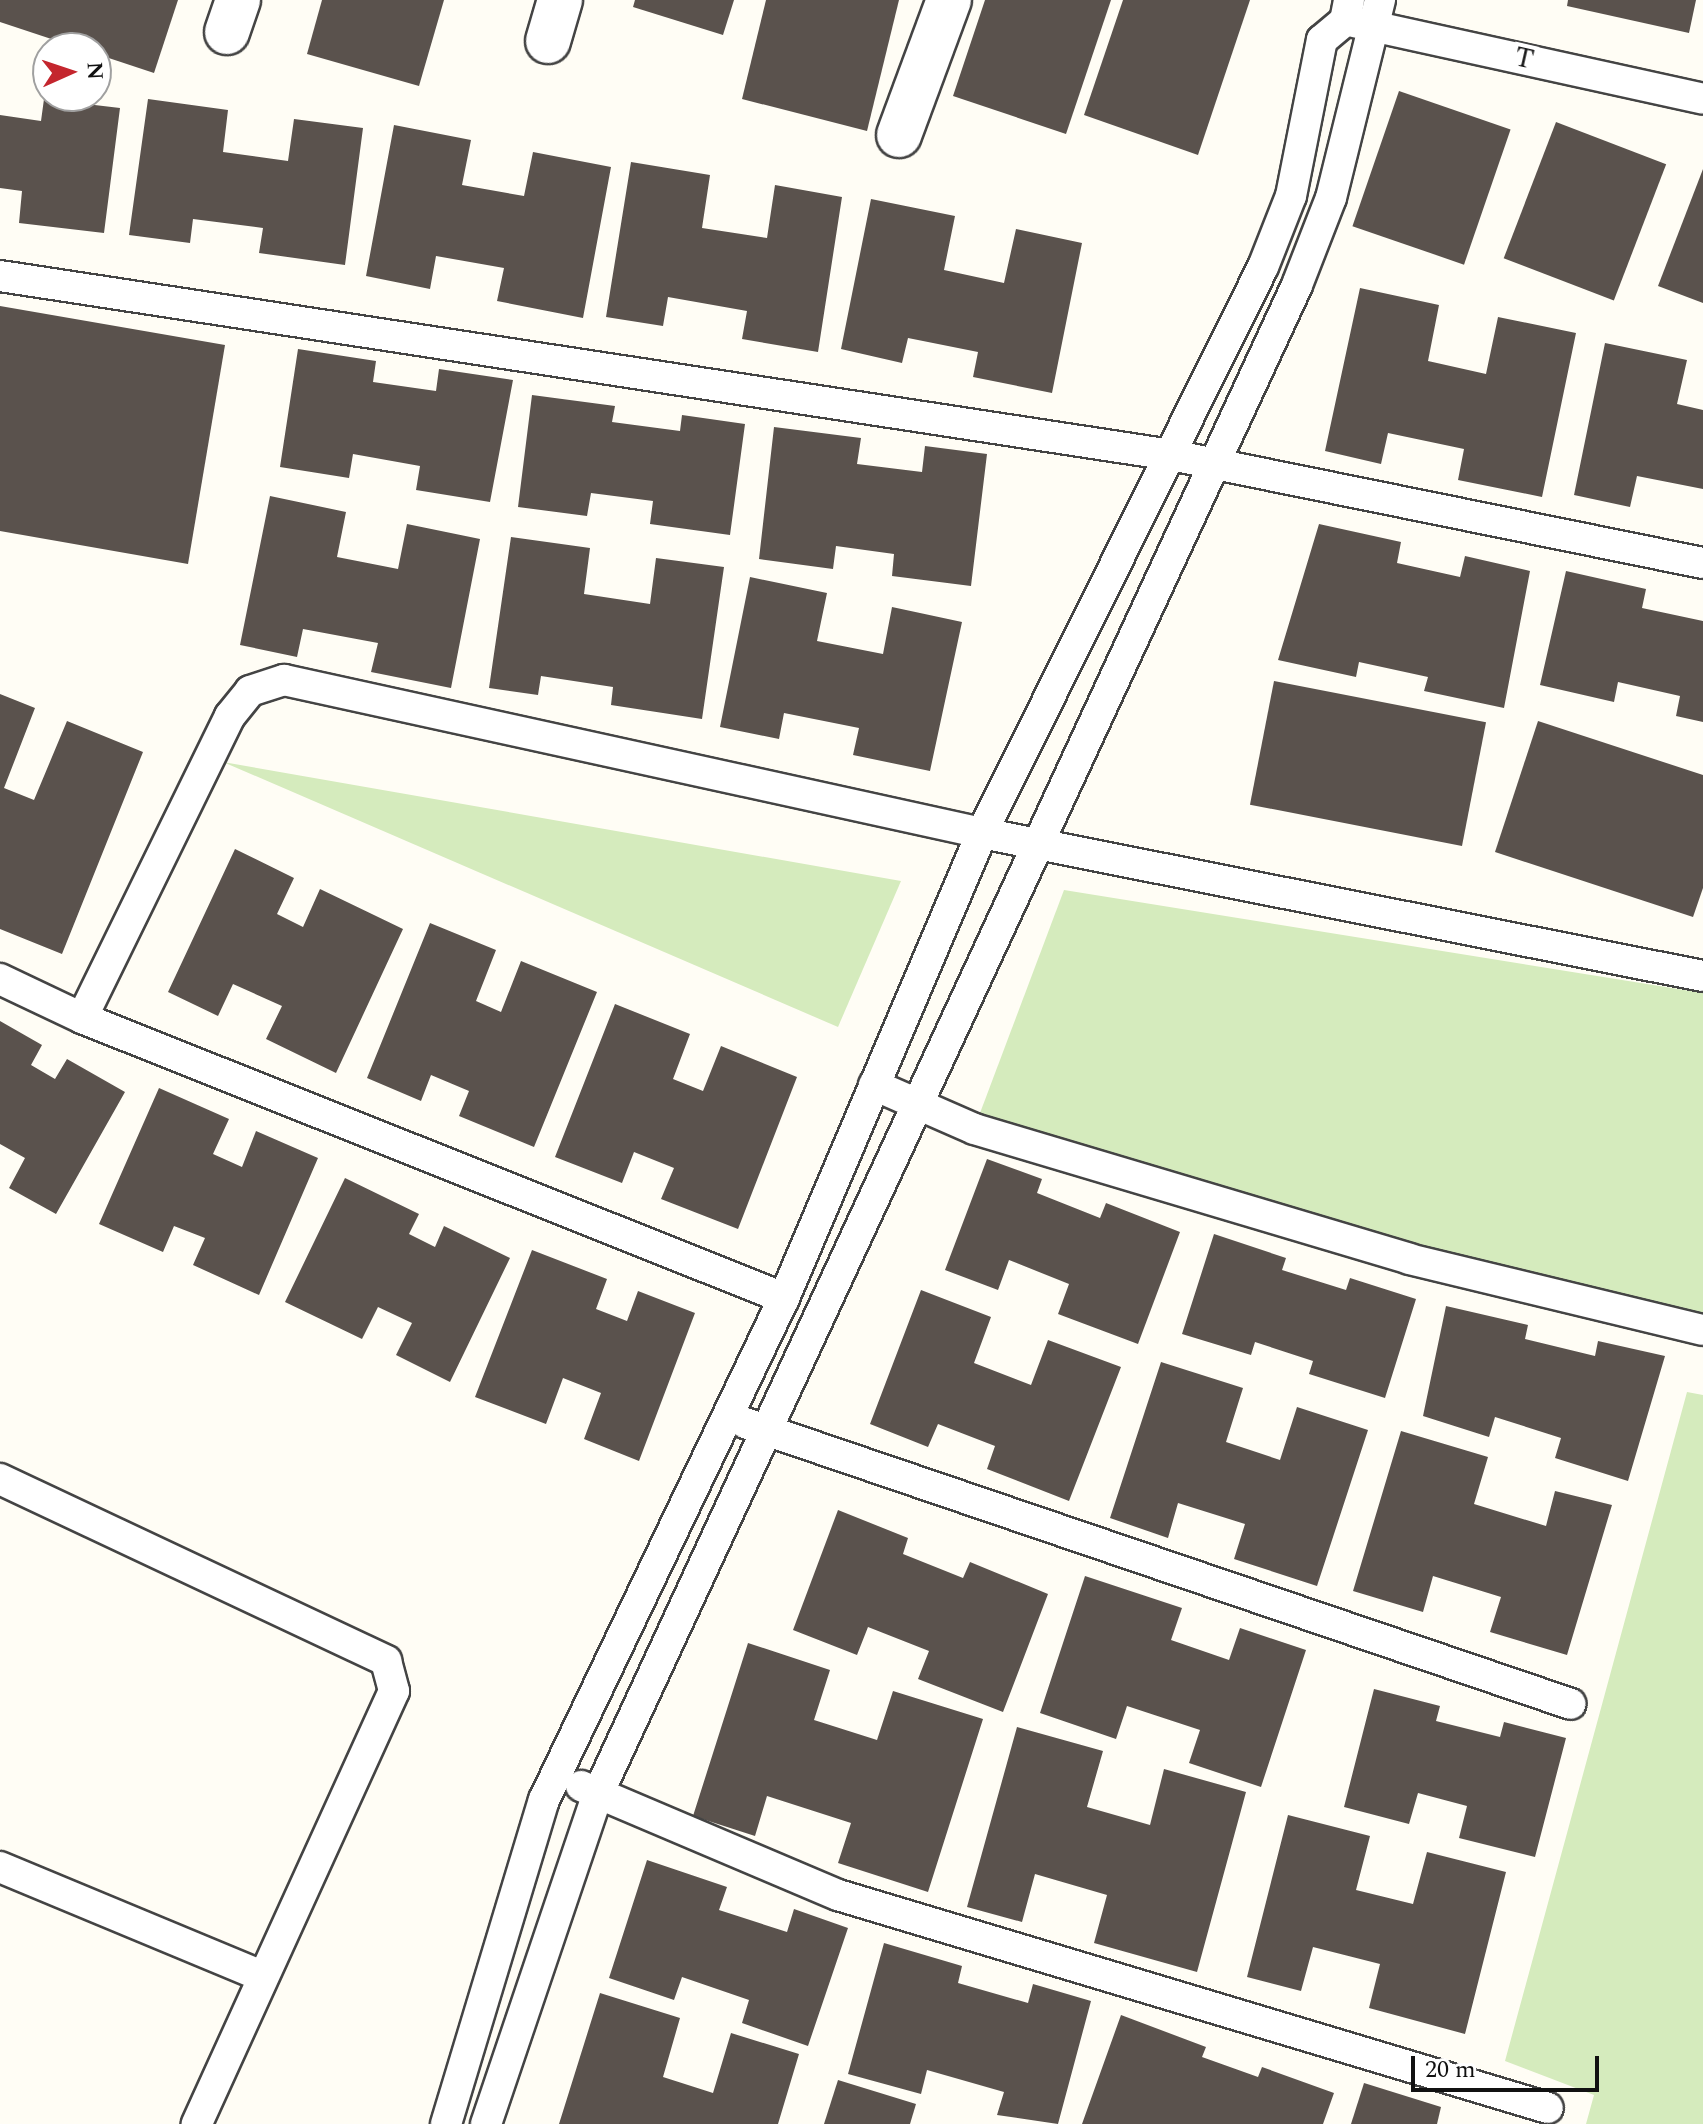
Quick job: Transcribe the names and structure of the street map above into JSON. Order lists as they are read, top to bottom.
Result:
{
  "streets": {
    "lane": ["T"]
  },
  "scale_bar": "20 m",
  "north": "right"
}
